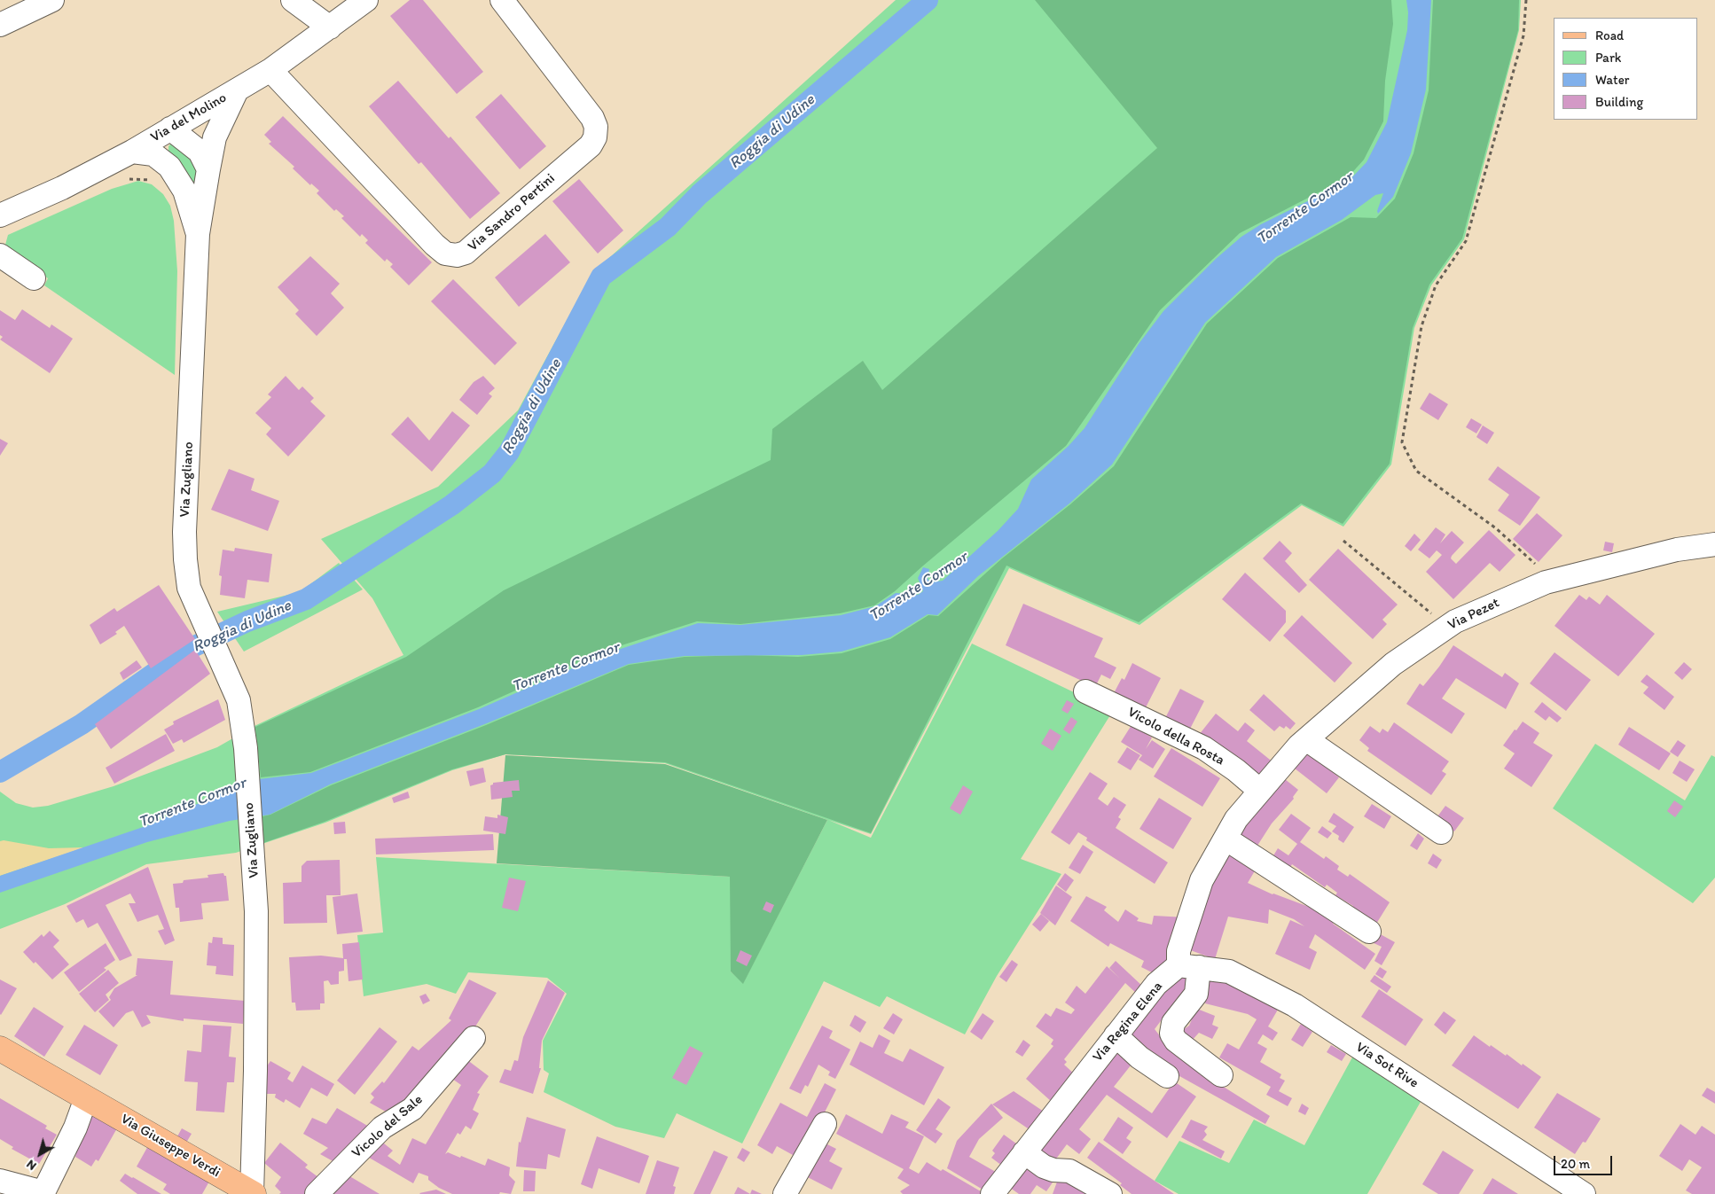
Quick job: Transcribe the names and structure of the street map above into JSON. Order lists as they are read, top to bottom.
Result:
{
  "streets": {
    "main road": ["Via Giuseppe Verdi"],
    "street": [
      "Via del Molino",
      "Via Sandro Pertini",
      "Via Zugliano",
      "Via Pezet",
      "Vicolo della Rosta",
      "Via Regina Elena",
      "Via Sot Rive",
      "Vicolo del Sale"
    ]
  },
  "crossings": [
    ["Via del Molino", "Via Sandro Pertini"],
    ["Via del Molino", "Via Zugliano"],
    ["Via Zugliano", "Via Giuseppe Verdi"],
    ["Via Pezet", "Vicolo della Rosta"],
    ["Via Regina Elena", "Via Sot Rive"]
  ],
  "water": ["Roggia di Udine", "Torrente Cormor"],
  "legend": [
    "Road",
    "Park",
    "Water",
    "Building"
  ],
  "scale_bar": "20 m",
  "north": "bottom left"
}
